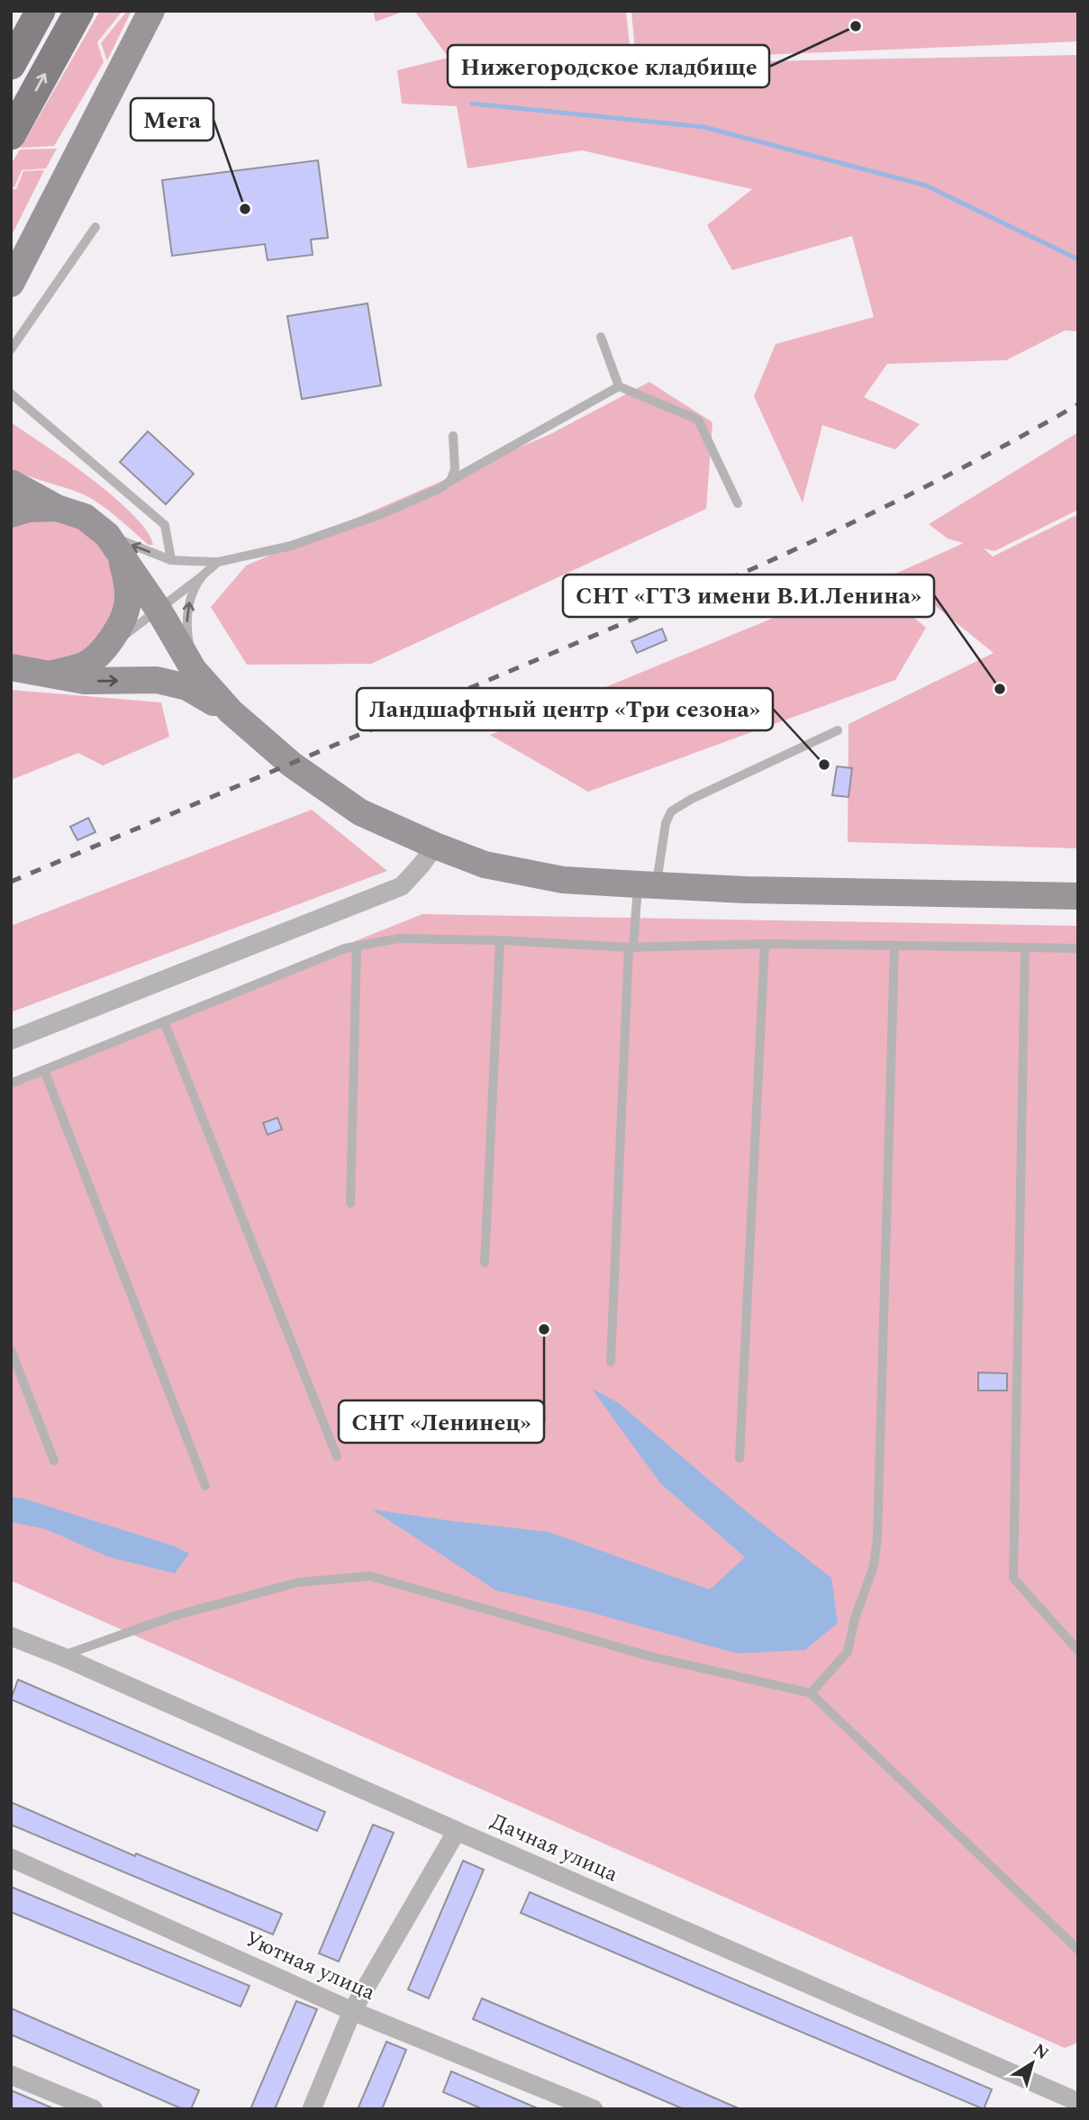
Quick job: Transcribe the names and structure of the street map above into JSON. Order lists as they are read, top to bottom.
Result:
{
  "streets": {
    "street": ["Дачная улица", "Уютная улица"]
  },
  "places": [
    "Нижегородское кладбище",
    "Мега",
    "СНТ «ГТЗ имени В.И.Ленина»",
    "Ландшафтный центр «Три сезона»",
    "СНТ «Ленинец»"
  ],
  "north": "top right"
}
